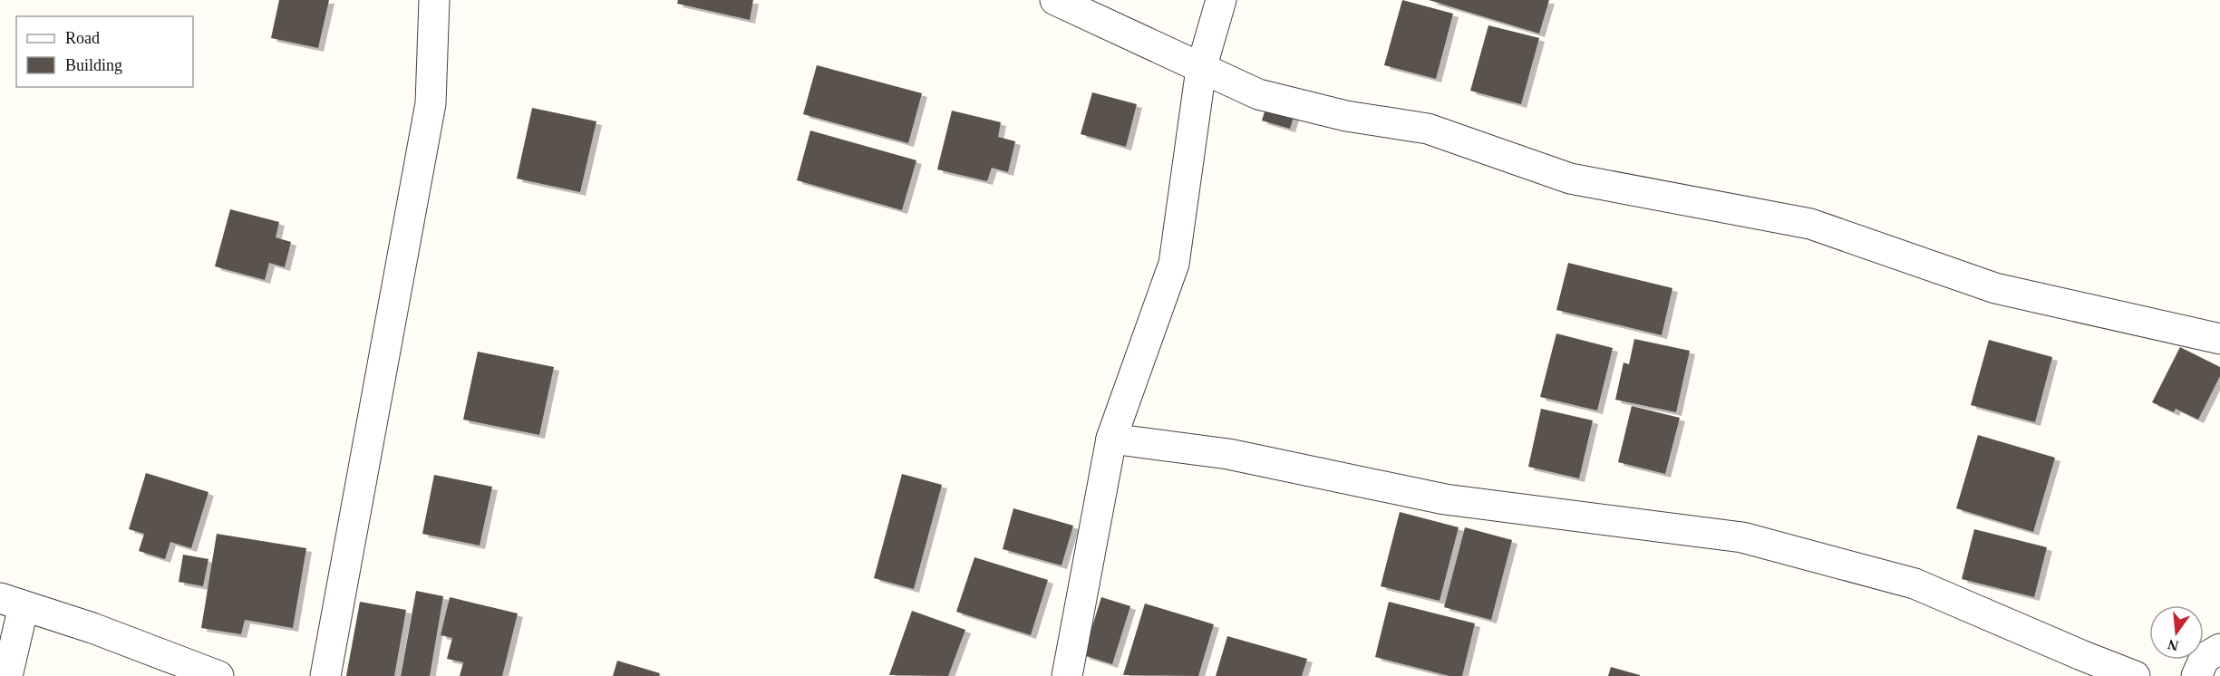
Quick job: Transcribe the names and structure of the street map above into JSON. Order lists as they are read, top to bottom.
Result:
{
  "legend": ["Road", "Building"],
  "north": "bottom"
}
